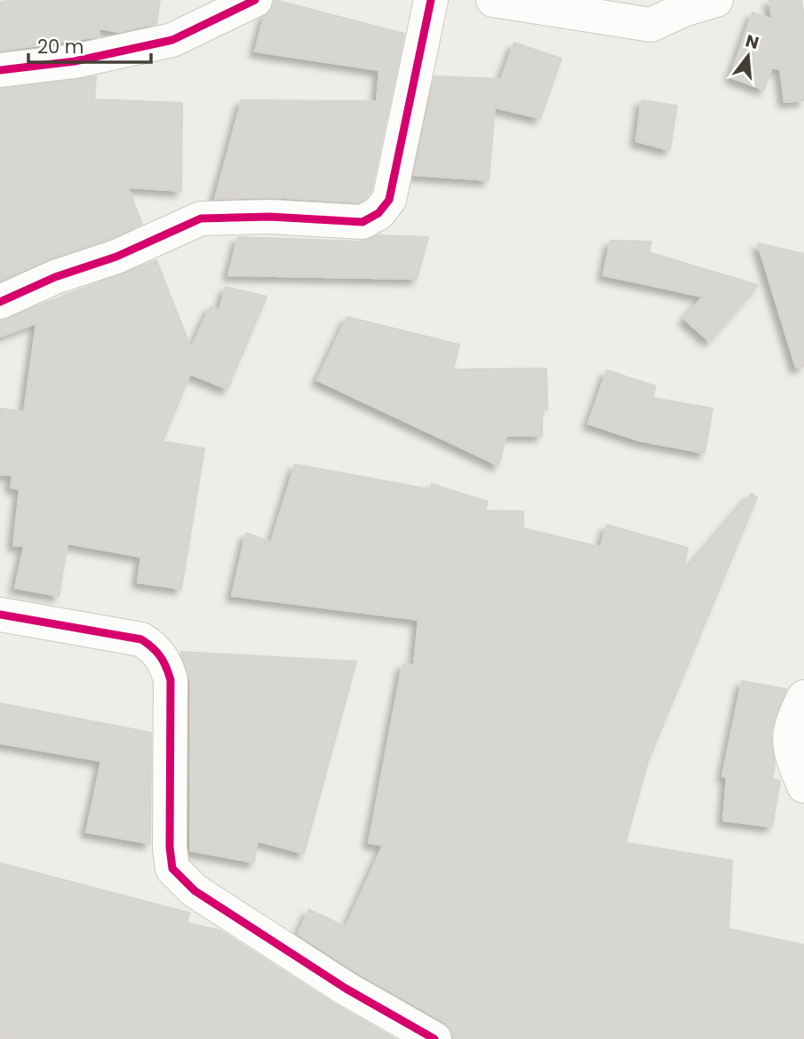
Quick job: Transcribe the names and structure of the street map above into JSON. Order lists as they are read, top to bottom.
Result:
{
  "scale_bar": "20 m",
  "north": "top"
}
